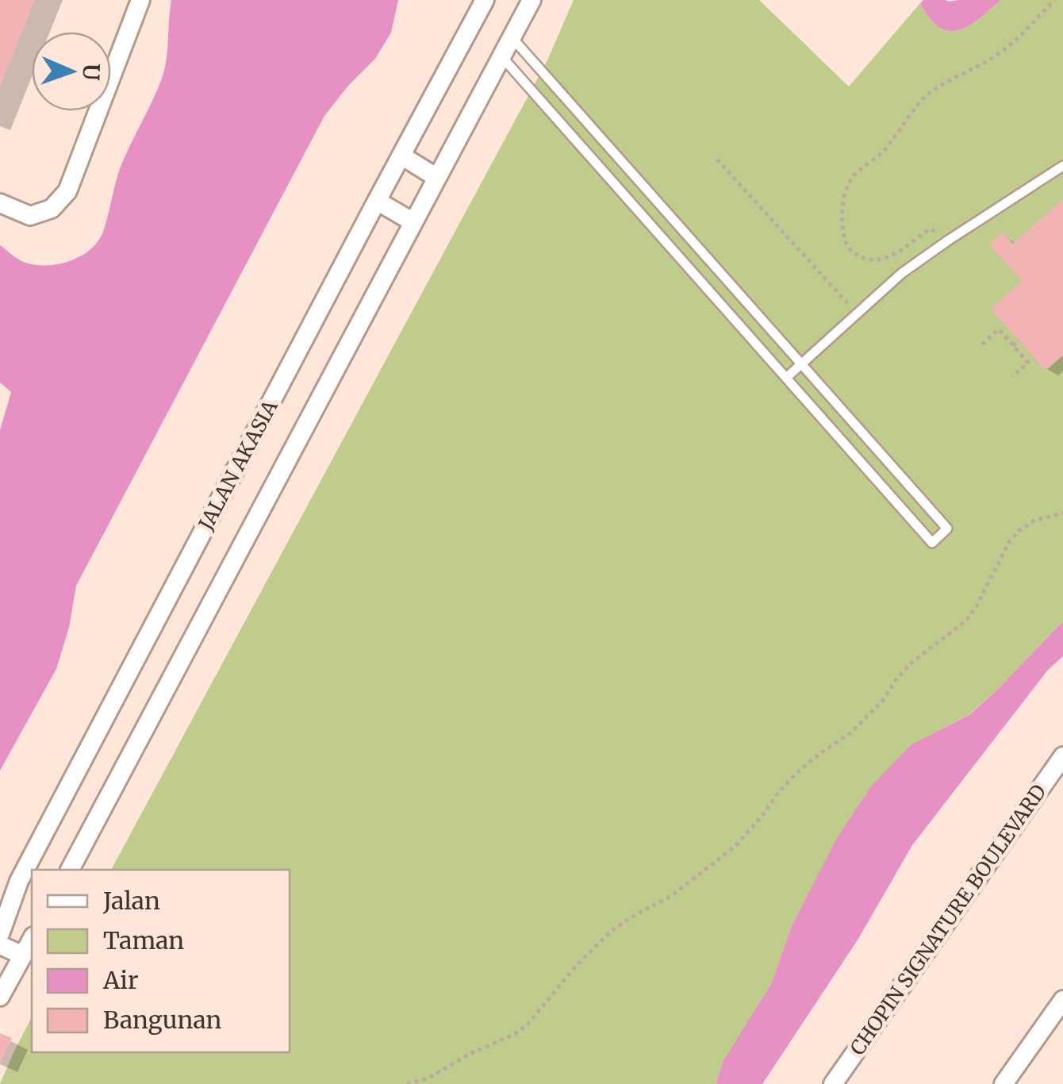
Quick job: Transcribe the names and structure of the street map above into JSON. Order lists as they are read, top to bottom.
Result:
{
  "streets": {
    "street": ["JALAN AKASIA", "CHOPIN SIGNATURE BOULEVARD"]
  },
  "legend": [
    "Jalan",
    "Taman",
    "Air",
    "Bangunan"
  ],
  "north": "right"
}
